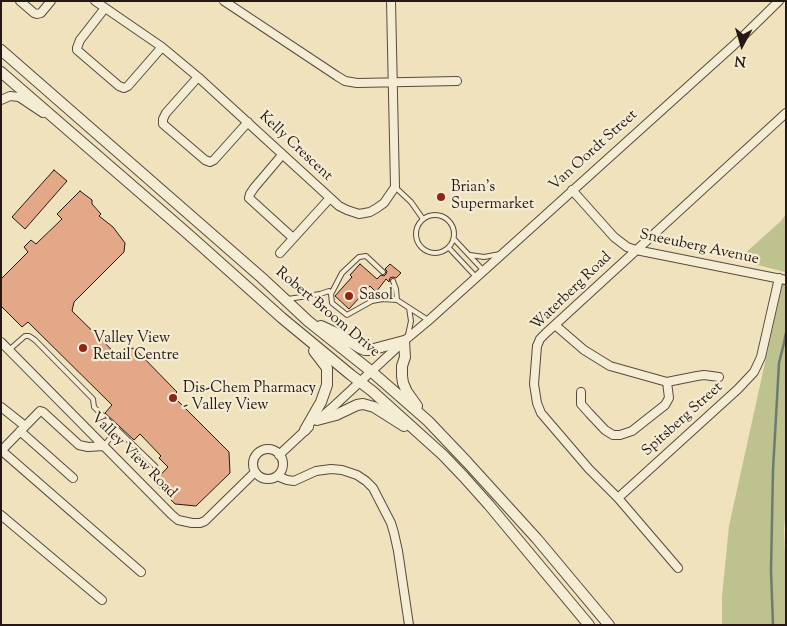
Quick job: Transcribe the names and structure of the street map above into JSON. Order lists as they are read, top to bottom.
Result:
{
  "streets": {
    "street": [
      "Kelly Crescent",
      "Van Oordt Street",
      "Sneeuberg Avenue",
      "Waterberg Road",
      "Robert Broom Drive",
      "Spitsberg Street",
      "Valley View Road"
    ]
  },
  "crossings": [
    ["Van Oordt Street", "Sneeuberg Avenue"],
    ["Van Oordt Street", "Robert Broom Drive"],
    ["Sneeuberg Avenue", "Waterberg Road"],
    ["Sneeuberg Avenue", "Spitsberg Street"],
    ["Waterberg Road", "Spitsberg Street"]
  ],
  "places": [
    "Brian's Supermarket",
    "Sasol",
    "Valley View Retail Centre",
    "Dis-Chem Pharmacy - Valley View"
  ],
  "north": "bottom"
}
